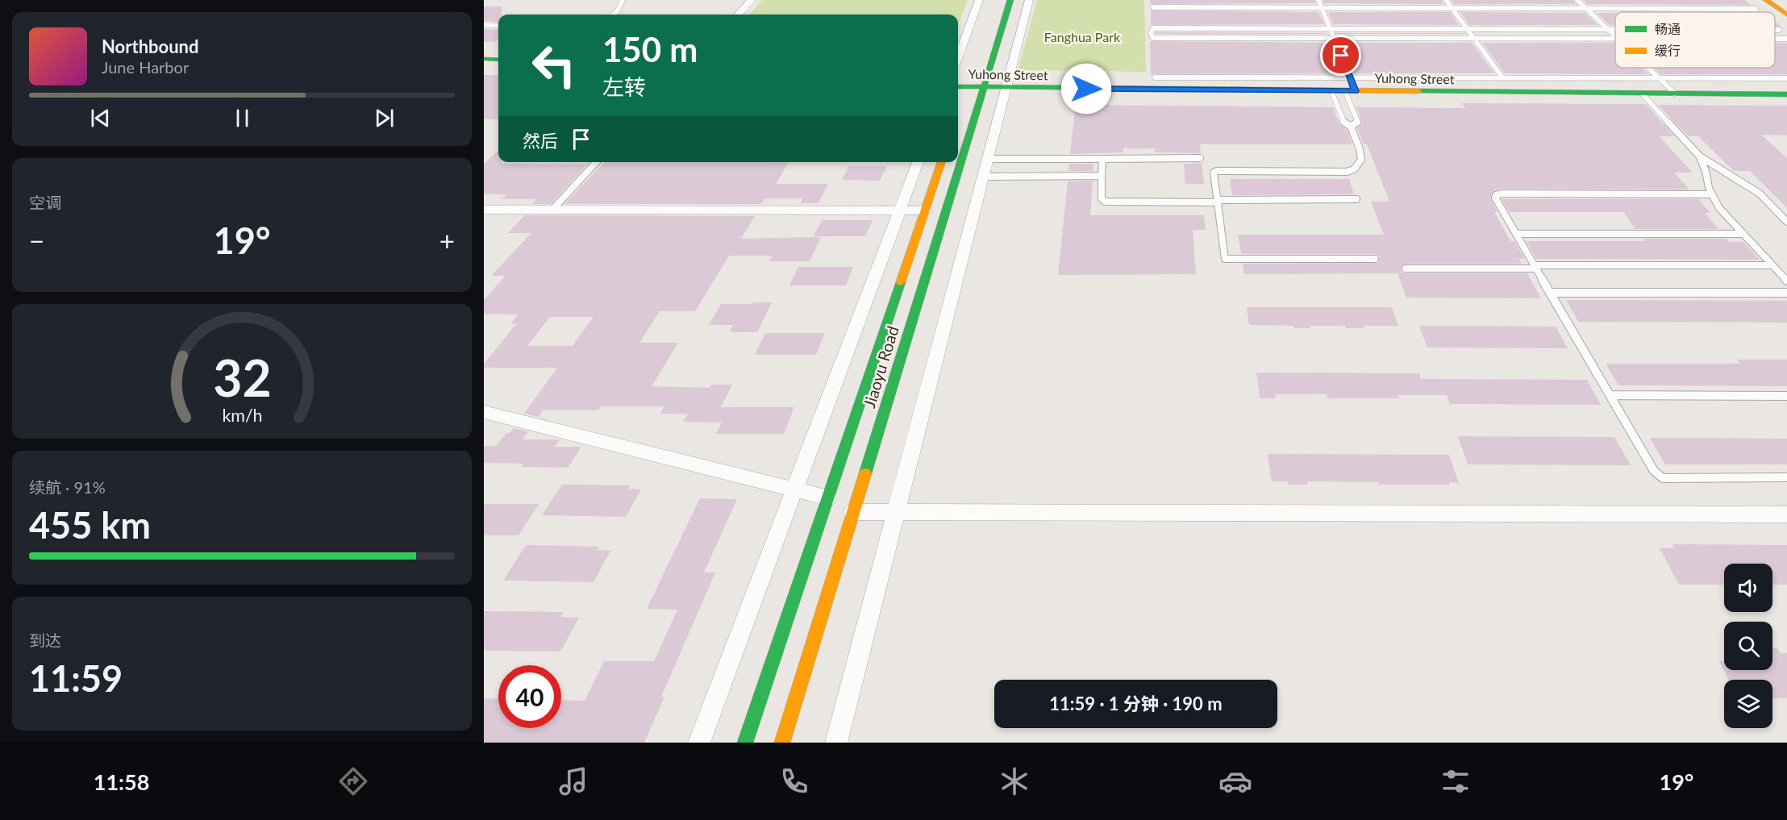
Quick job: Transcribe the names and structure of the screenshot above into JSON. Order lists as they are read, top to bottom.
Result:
{
  "streets": {
    "main road": ["Yuhong Street", "Jiaoyu Road"]
  },
  "crossings": [
    ["Yuhong Street", "Jiaoyu Road"]
  ],
  "parks": ["Fanghua Park"],
  "legend": ["畅通", "缓行"],
  "page": {
    "turn": ["150 m", "左转"],
    "song": ["Northbound", "June Harbor"],
    "then": "然后",
    "tile": [
      "空调",
      ["续航 · 91%", "455 km"],
      ["到达", "11:59"]
    ],
    "heat": ["−", "19°", "+"],
    "limit": "40",
    "trip": "11:59 · 1 分钟 · 190 m",
    "tabs": ["11:58", "19°"],
    "gauge": ["32", "km/h"]
  }
}
